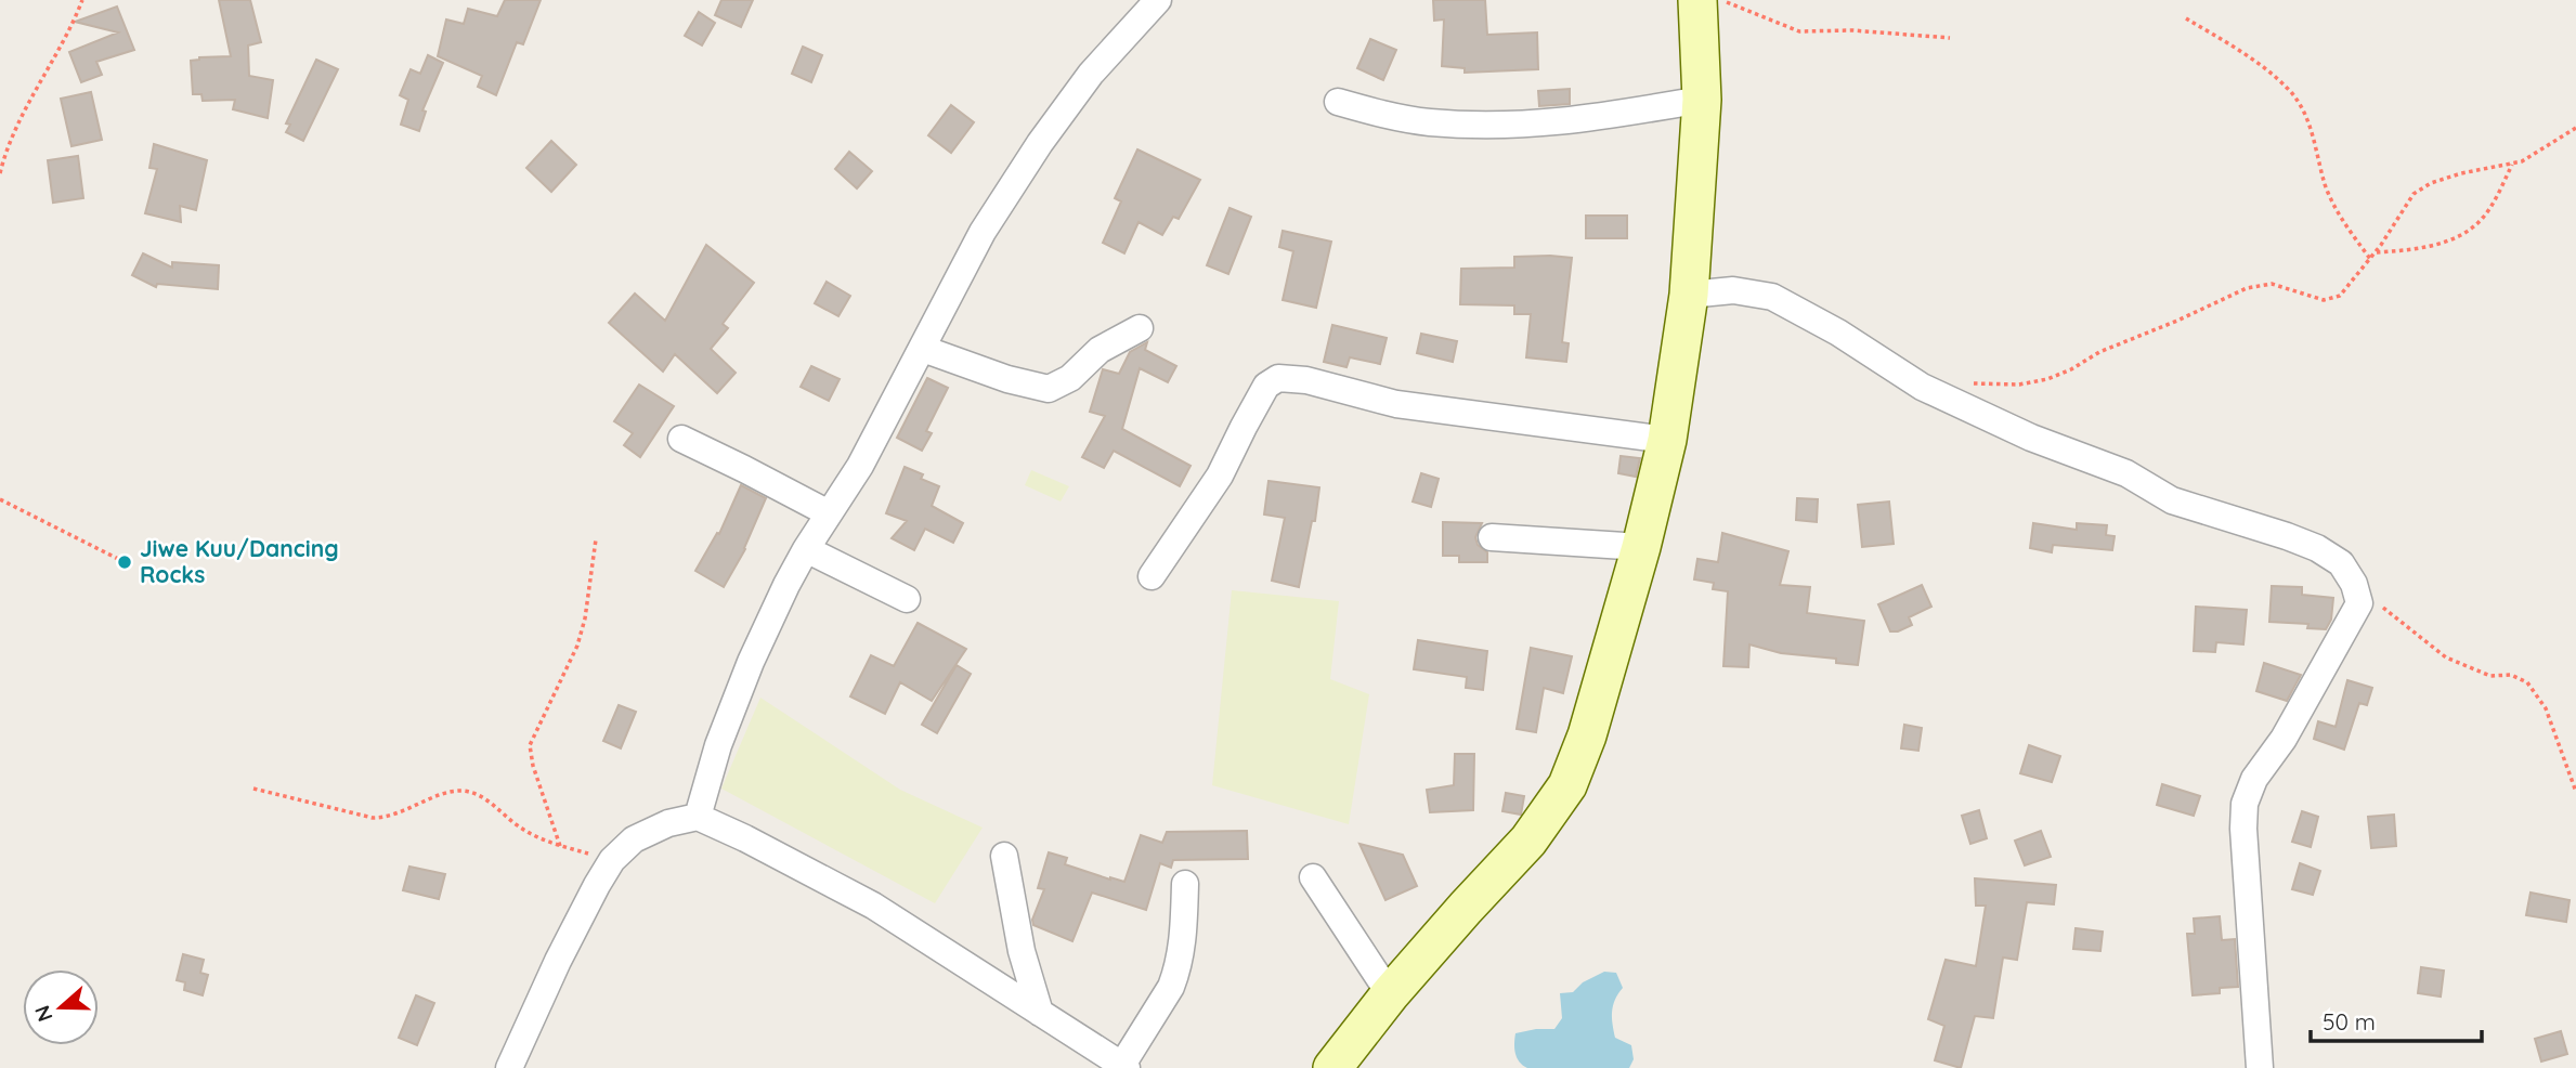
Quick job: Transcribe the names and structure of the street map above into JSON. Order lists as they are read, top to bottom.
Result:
{
  "places": ["Jiwe Kuu/Dancing Rocks"],
  "scale_bar": "50 m",
  "north": "left"
}
